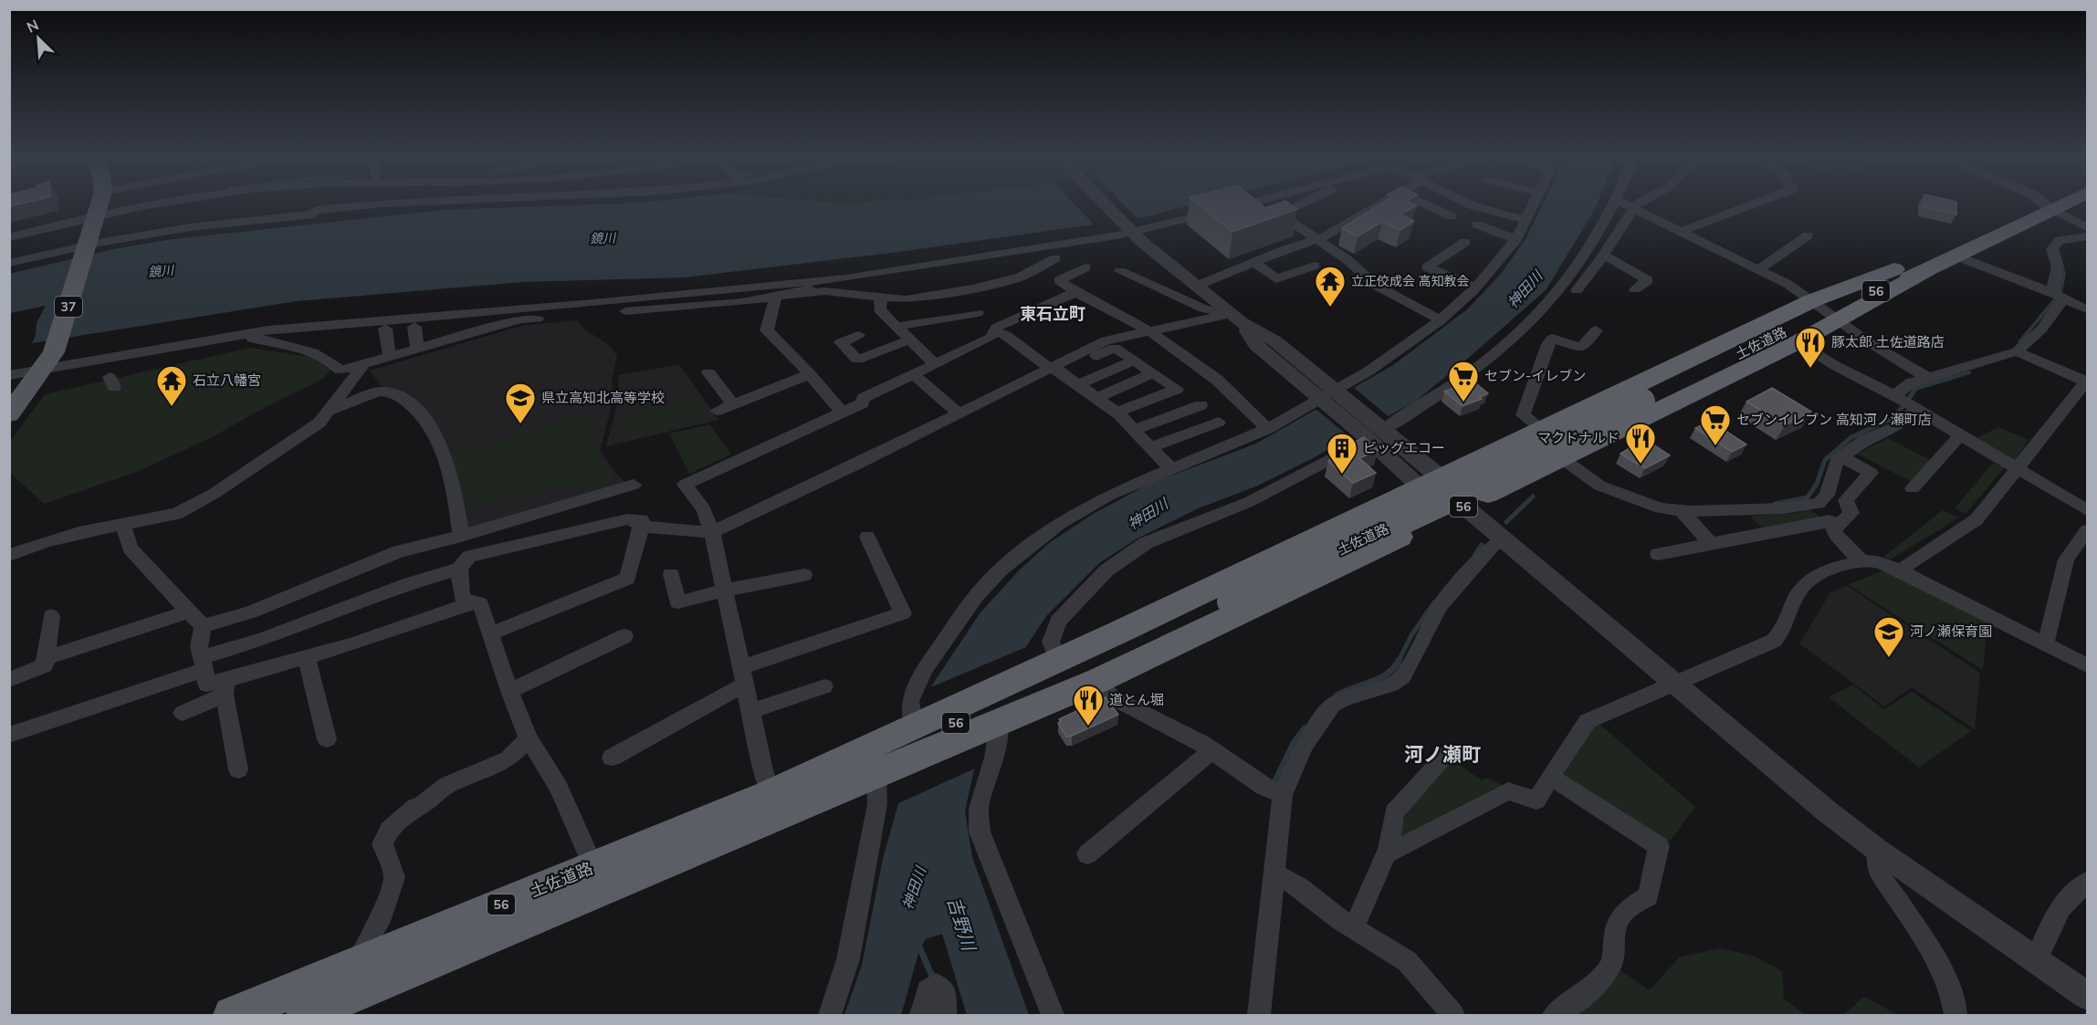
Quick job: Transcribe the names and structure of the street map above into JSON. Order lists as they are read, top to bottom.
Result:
{
  "streets": {
    "highway": ["56", "土佐道路"],
    "main road": ["37"]
  },
  "crossings": [
    ["56", "土佐道路"]
  ],
  "districts": ["東石立町", "河ノ瀬町"],
  "water": ["鏡川", "神田川", "吉野川"],
  "places": {
    "temple": ["立正佼成会 高知教会", "石立八幡宮"],
    "restaurant": ["豚太郎 土佐道路店", "マクドナルド", "道とん堀"],
    "supermarket": ["セブン-イレブン", "セブンイレブン 高知河ノ瀬町店"],
    "school or university": ["県立高知北高等学校", "河ノ瀬保育園"],
    "building": ["ビッグエコー"]
  },
  "north": "top left"
}
